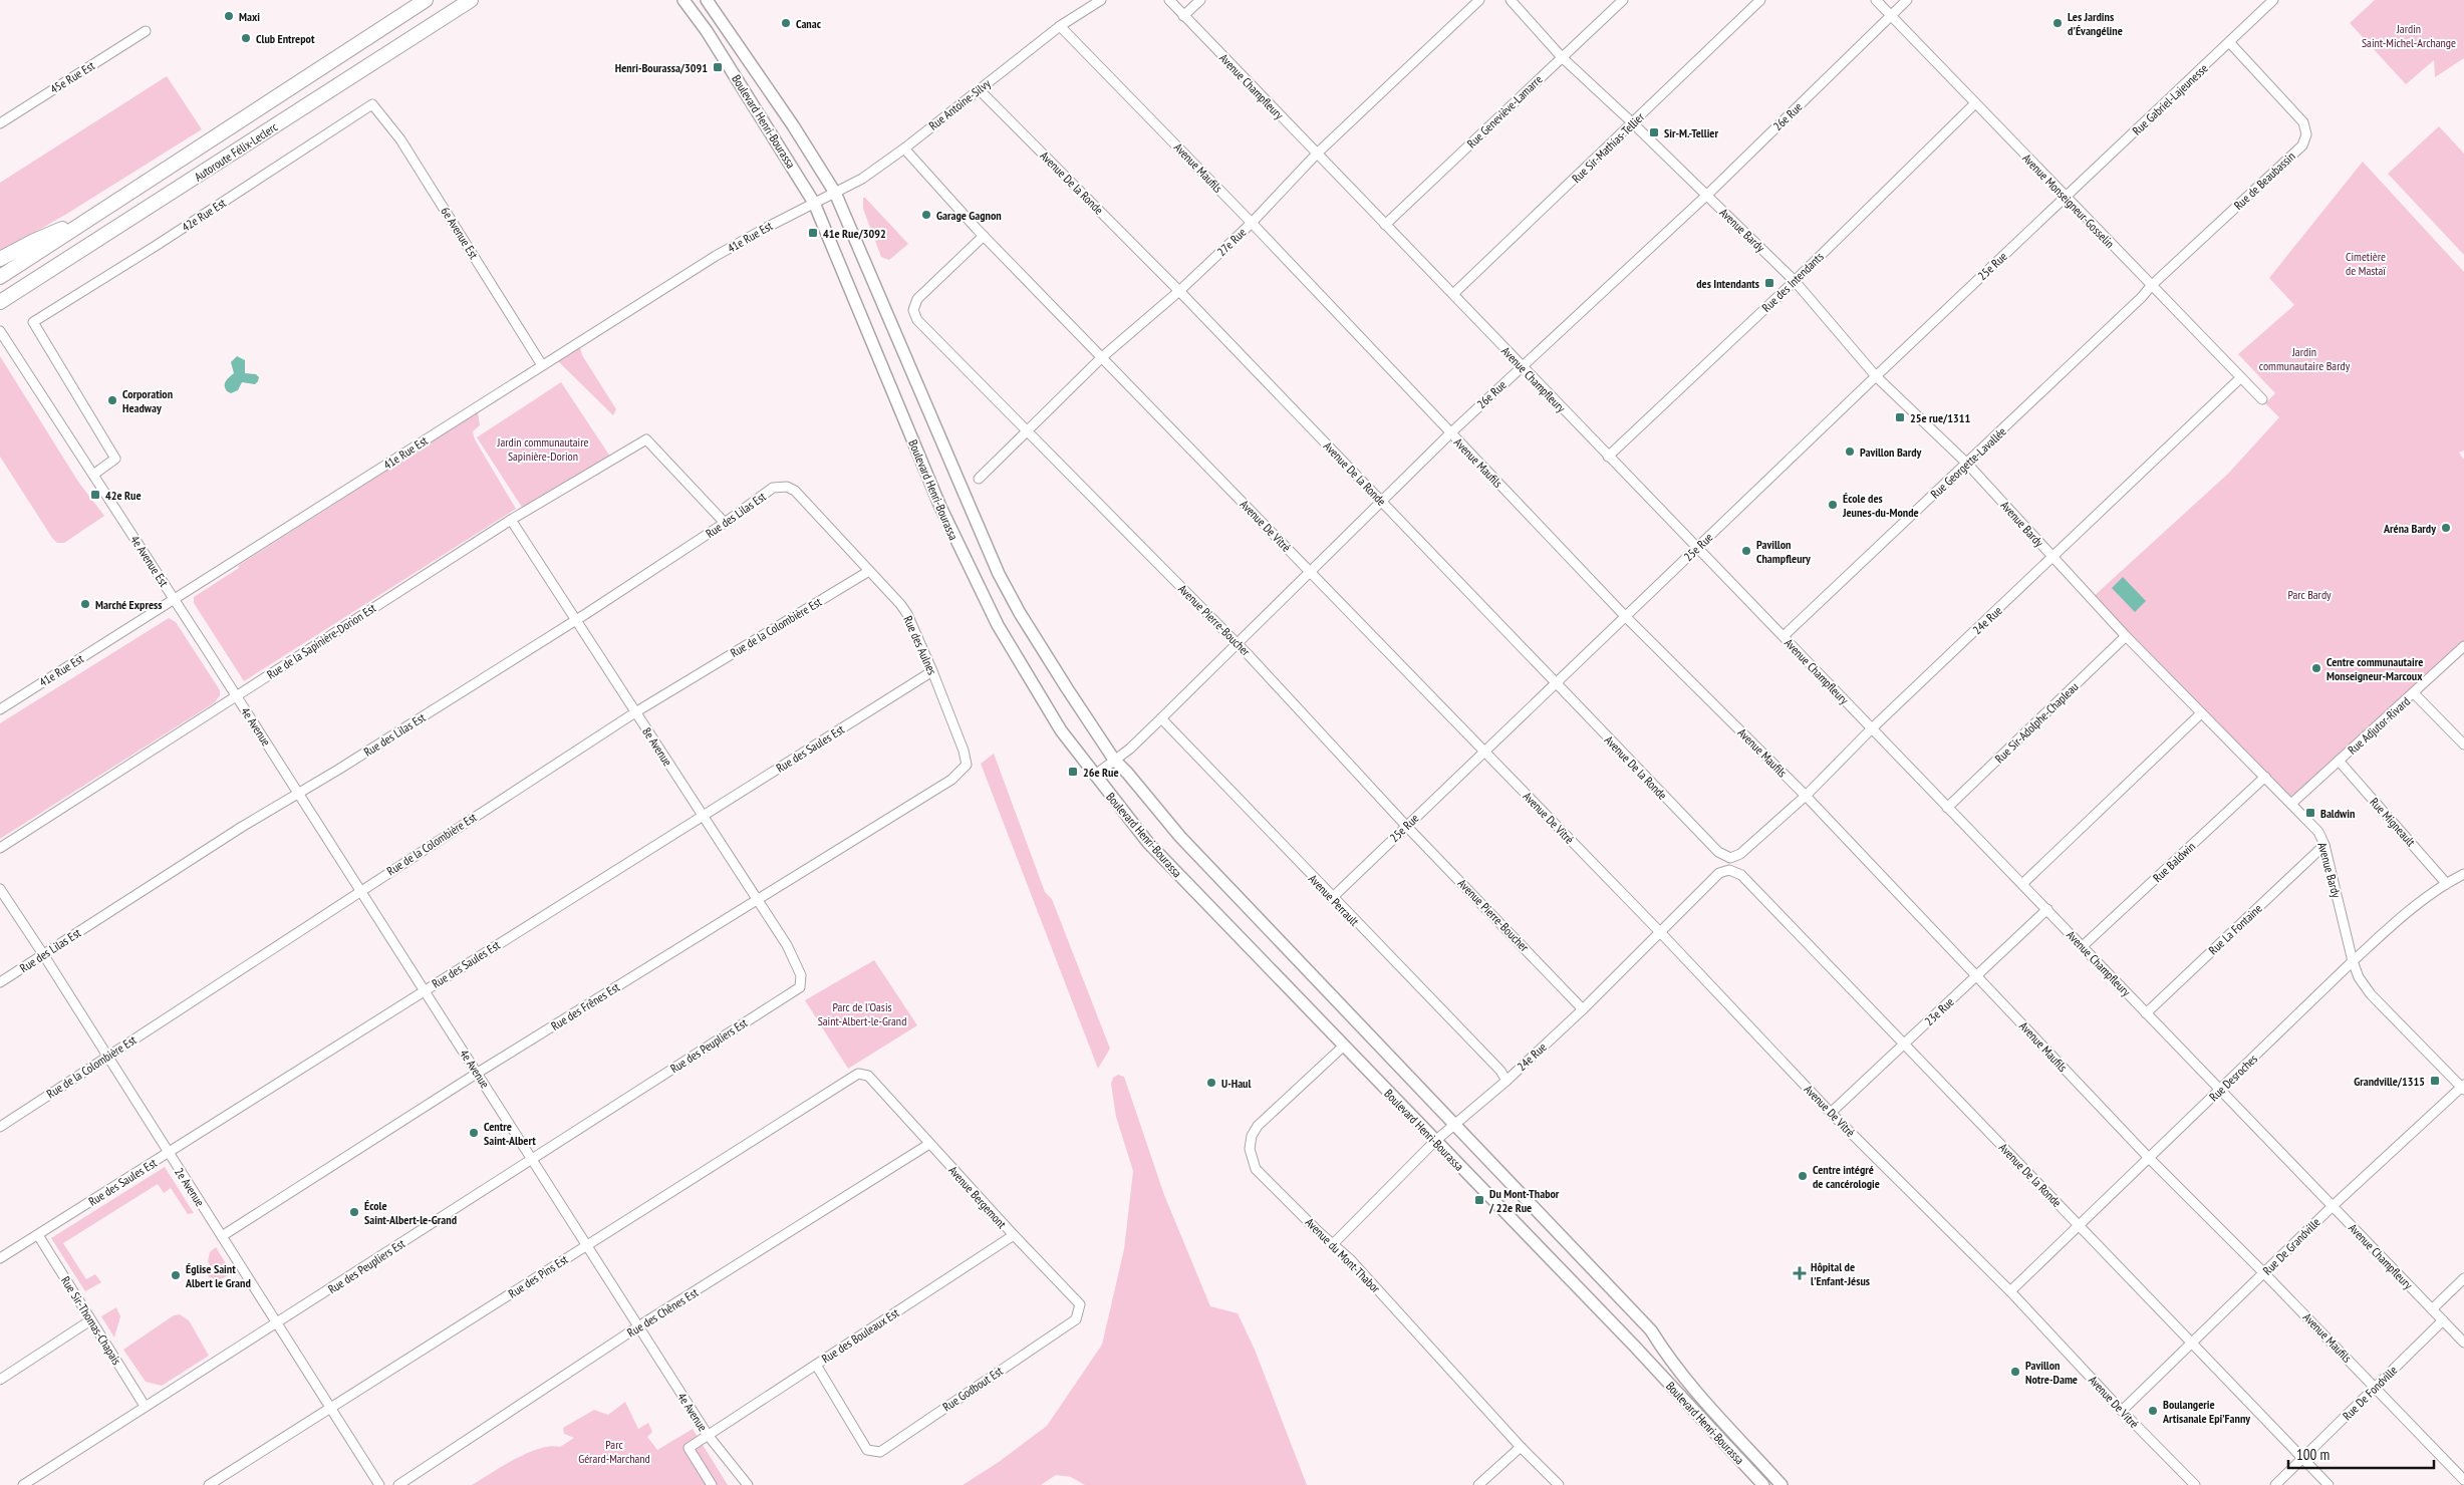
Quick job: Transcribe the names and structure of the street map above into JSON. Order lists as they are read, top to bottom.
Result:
{
  "streets": {
    "highway": ["Autoroute Félix-Leclerc"],
    "main road": ["Boulevard Henri-Bourassa"],
    "street": [
      "45e Rue Est",
      "Avenue Champfleury",
      "Rue Gabriel-Lajeunesse",
      "Rue Antoine-Silvy",
      "Rue Geneviève-Lamarre",
      "26e Rue",
      "Rue Sir-Mathias-Tellier",
      "Avenue Maufils",
      "Rue de Beaubassin",
      "Avenue De la Ronde",
      "Avenue Monseigneur-Gosselin",
      "42e Rue Est",
      "Avenue Bardy",
      "6e Avenue Est",
      "41e Rue Est",
      "27e Rue",
      "25e Rue",
      "Rue des Intendants",
      "Rue Georgette-Lavallée",
      "Rue des Lilas Est",
      "Avenue De Vitré",
      "4e Avenue Est",
      "Avenue Pierre-Boucher",
      "24e Rue",
      "Rue de la Colombière Est",
      "Rue de la Sapinière-Dorion Est",
      "Rue des Aulnes",
      "Rue Sir-Adolphe-Chapleau",
      "Rue Adjutor-Rivard",
      "4e Avenue",
      "8e Avenue",
      "Rue des Saules Est",
      "Rue Migneault",
      "Rue Baldwin",
      "Avenue Perrault",
      "Rue La Fontaine",
      "Rue des Frênes Est",
      "23e Rue",
      "Rue des Peupliers Est",
      "Rue Desroches",
      "2e Avenue",
      "Avenue Bergemont",
      "Rue De Grandville",
      "Avenue du Mont-Thabor",
      "Rue des Pins Est",
      "Rue des Chênes Est",
      "Rue Sir-Thomas-Chapais",
      "Rue des Bouleaux Est",
      "Rue Godbout Est",
      "Rue De Fondville"
    ]
  },
  "crossings": [
    ["Avenue Champfleury", "Rue Geneviève-Lamarre"],
    ["Avenue Champfleury", "26e Rue"],
    ["Avenue Champfleury", "Rue Sir-Mathias-Tellier"],
    ["Avenue Champfleury", "27e Rue"],
    ["Avenue Champfleury", "25e Rue"],
    ["Avenue Champfleury", "Rue des Intendants"],
    ["Avenue Champfleury", "Rue Georgette-Lavallée"],
    ["Avenue Champfleury", "24e Rue"],
    ["Avenue Champfleury", "Rue Sir-Adolphe-Chapleau"],
    ["Avenue Champfleury", "Rue Baldwin"],
    ["Avenue Champfleury", "Rue La Fontaine"],
    ["Avenue Champfleury", "23e Rue"],
    ["Avenue Champfleury", "Rue Desroches"],
    ["Avenue Champfleury", "Rue De Grandville"],
    ["Avenue Champfleury", "Rue De Fondville"],
    ["Rue Gabriel-Lajeunesse", "Rue de Beaubassin"],
    ["Rue Gabriel-Lajeunesse", "Avenue Monseigneur-Gosselin"],
    ["Rue Gabriel-Lajeunesse", "25e Rue"],
    ["Rue Antoine-Silvy", "Boulevard Henri-Bourassa"],
    ["Rue Antoine-Silvy", "Avenue Maufils"],
    ["Rue Antoine-Silvy", "Avenue De la Ronde"],
    ["Rue Antoine-Silvy", "41e Rue Est"],
    ["Rue Antoine-Silvy", "Avenue De Vitré"],
    ["Rue Geneviève-Lamarre", "Avenue Bardy"],
    ["26e Rue", "Boulevard Henri-Bourassa"],
    ["26e Rue", "Avenue Maufils"],
    ["26e Rue", "Avenue De la Ronde"],
    ["26e Rue", "Avenue Monseigneur-Gosselin"],
    ["26e Rue", "Avenue Bardy"],
    ["26e Rue", "Avenue De Vitré"],
    ["26e Rue", "Avenue Pierre-Boucher"],
    ["26e Rue", "Avenue Perrault"],
    ["Boulevard Henri-Bourassa", "41e Rue Est"],
    ["Boulevard Henri-Bourassa", "24e Rue"],
    ["Boulevard Henri-Bourassa", "Avenue du Mont-Thabor"],
    ["Rue Sir-Mathias-Tellier", "Avenue Bardy"],
    ["Avenue Maufils", "27e Rue"],
    ["Avenue Maufils", "25e Rue"],
    ["Avenue Maufils", "24e Rue"],
    ["Avenue Maufils", "23e Rue"],
    ["Avenue Maufils", "Rue Desroches"],
    ["Avenue Maufils", "Rue De Grandville"],
    ["Avenue Maufils", "Rue De Fondville"],
    ["Rue de Beaubassin", "Avenue Monseigneur-Gosselin"],
    ["Rue de Beaubassin", "Rue Georgette-Lavallée"],
    ["Avenue De la Ronde", "27e Rue"],
    ["Avenue De la Ronde", "25e Rue"],
    ["Avenue De la Ronde", "24e Rue"],
    ["Avenue De la Ronde", "23e Rue"],
    ["Avenue De la Ronde", "Rue Desroches"],
    ["Avenue De la Ronde", "Rue De Grandville"],
    ["Avenue De la Ronde", "Rue De Fondville"],
    ["Avenue Monseigneur-Gosselin", "25e Rue"],
    ["Avenue Monseigneur-Gosselin", "Rue des Intendants"],
    ["Avenue Monseigneur-Gosselin", "Rue Georgette-Lavallée"],
    ["Avenue Monseigneur-Gosselin", "24e Rue"],
    ["42e Rue Est", "6e Avenue Est"],
    ["42e Rue Est", "4e Avenue Est"],
    ["Avenue Bardy", "25e Rue"],
    ["Avenue Bardy", "Rue des Intendants"],
    ["Avenue Bardy", "Rue Georgette-Lavallée"],
    ["Avenue Bardy", "24e Rue"],
    ["Avenue Bardy", "Rue Sir-Adolphe-Chapleau"],
    ["Avenue Bardy", "Rue Adjutor-Rivard"],
    ["Avenue Bardy", "Rue Baldwin"],
    ["Avenue Bardy", "Rue La Fontaine"],
    ["Avenue Bardy", "Rue Desroches"],
    ["Avenue Bardy", "Rue De Grandville"],
    ["6e Avenue Est", "41e Rue Est"],
    ["41e Rue Est", "4e Avenue Est"],
    ["27e Rue", "Avenue De Vitré"],
    ["27e Rue", "Avenue Pierre-Boucher"],
    ["25e Rue", "Avenue De Vitré"],
    ["25e Rue", "Avenue Pierre-Boucher"],
    ["25e Rue", "Avenue Perrault"],
    ["Rue des Lilas Est", "Rue de la Sapinière-Dorion Est"],
    ["Rue des Lilas Est", "Rue des Aulnes"],
    ["Rue des Lilas Est", "4e Avenue"],
    ["Rue des Lilas Est", "8e Avenue"],
    ["Rue des Lilas Est", "2e Avenue"],
    ["Avenue De Vitré", "Avenue Pierre-Boucher"],
    ["Avenue De Vitré", "24e Rue"],
    ["Avenue De Vitré", "23e Rue"],
    ["Avenue De Vitré", "Rue Desroches"],
    ["Avenue De Vitré", "Rue De Grandville"],
    ["4e Avenue Est", "4e Avenue"],
    ["Avenue Pierre-Boucher", "24e Rue"],
    ["24e Rue", "Avenue Perrault"],
    ["24e Rue", "Avenue du Mont-Thabor"],
    ["Rue de la Colombière Est", "Rue des Aulnes"],
    ["Rue de la Colombière Est", "4e Avenue"],
    ["Rue de la Colombière Est", "8e Avenue"],
    ["Rue de la Colombière Est", "2e Avenue"],
    ["Rue de la Sapinière-Dorion Est", "4e Avenue"],
    ["Rue de la Sapinière-Dorion Est", "8e Avenue"],
    ["Rue des Aulnes", "Rue des Saules Est"],
    ["Rue des Aulnes", "Rue des Frênes Est"],
    ["Rue Adjutor-Rivard", "Rue Migneault"],
    ["4e Avenue", "Rue des Saules Est"],
    ["4e Avenue", "Rue des Frênes Est"],
    ["4e Avenue", "Rue des Peupliers Est"],
    ["4e Avenue", "Rue des Pins Est"],
    ["4e Avenue", "Rue des Chênes Est"],
    ["4e Avenue", "Rue des Bouleaux Est"],
    ["8e Avenue", "Rue des Saules Est"],
    ["8e Avenue", "Rue des Frênes Est"],
    ["8e Avenue", "Rue des Peupliers Est"],
    ["Rue des Saules Est", "2e Avenue"],
    ["Rue des Saules Est", "Rue Sir-Thomas-Chapais"],
    ["Rue Migneault", "Rue Desroches"],
    ["Rue des Frênes Est", "2e Avenue"],
    ["Rue des Peupliers Est", "2e Avenue"],
    ["Rue des Peupliers Est", "Rue Sir-Thomas-Chapais"],
    ["2e Avenue", "Rue des Pins Est"],
    ["Avenue Bergemont", "Rue des Pins Est"],
    ["Avenue Bergemont", "Rue des Chênes Est"],
    ["Avenue Bergemont", "Rue des Bouleaux Est"],
    ["Avenue Bergemont", "Rue Godbout Est"],
    ["Rue des Bouleaux Est", "Rue Godbout Est"]
  ],
  "parks": [
    "Jardin Saint-Michel-Archange",
    "Cimetière de Mastaï",
    "Jardin communautaire Bardy",
    "Jardin communautaire Sapinière-Dorion",
    "Parc Bardy",
    "Parc de l'Oasis Saint-Albert-le-Grand",
    "Parc Gérard-Marchand"
  ],
  "places": {
    "other": [
      "Maxi",
      "Canac",
      "Les Jardins d'Évangéline",
      "Club Entrepot",
      "Garage Gagnon",
      "Corporation Headway",
      "Pavillon Bardy",
      "École des Jeunes-du-Monde",
      "Aréna Bardy",
      "Pavillon Champfleury",
      "Marché Express",
      "Centre communautaire Monseigneur-Marcoux",
      "U-Haul",
      "Centre Saint-Albert",
      "Centre intégré de cancérologie",
      "École Saint-Albert-le-Grand",
      "Église Saint Albert le Grand",
      "Pavillon Notre-Dame",
      "Boulangerie Artisanale Epi’Fanny"
    ],
    "transit": [
      "Henri-Bourassa/3091",
      "Sir-M.-Tellier",
      "41e Rue/3092",
      "des Intendants",
      "25e rue/1311",
      "42e Rue",
      "26e Rue",
      "Baldwin",
      "Grandville/1315",
      "Du Mont-Thabor / 22e Rue"
    ],
    "health": ["Hôpital de l'Enfant-Jésus"]
  },
  "scale_bar": "100 m"
}
